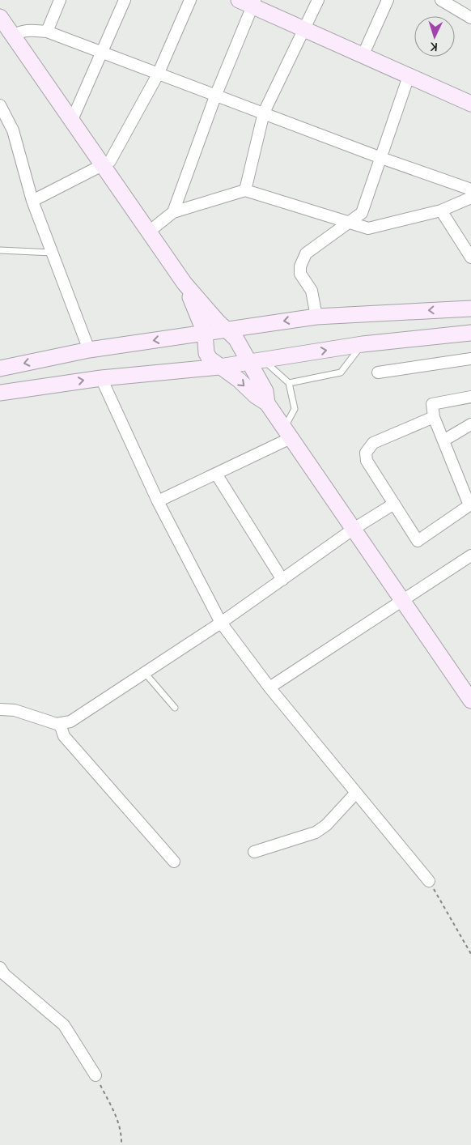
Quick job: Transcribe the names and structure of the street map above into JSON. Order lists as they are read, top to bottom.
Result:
{
  "north": "bottom"
}
